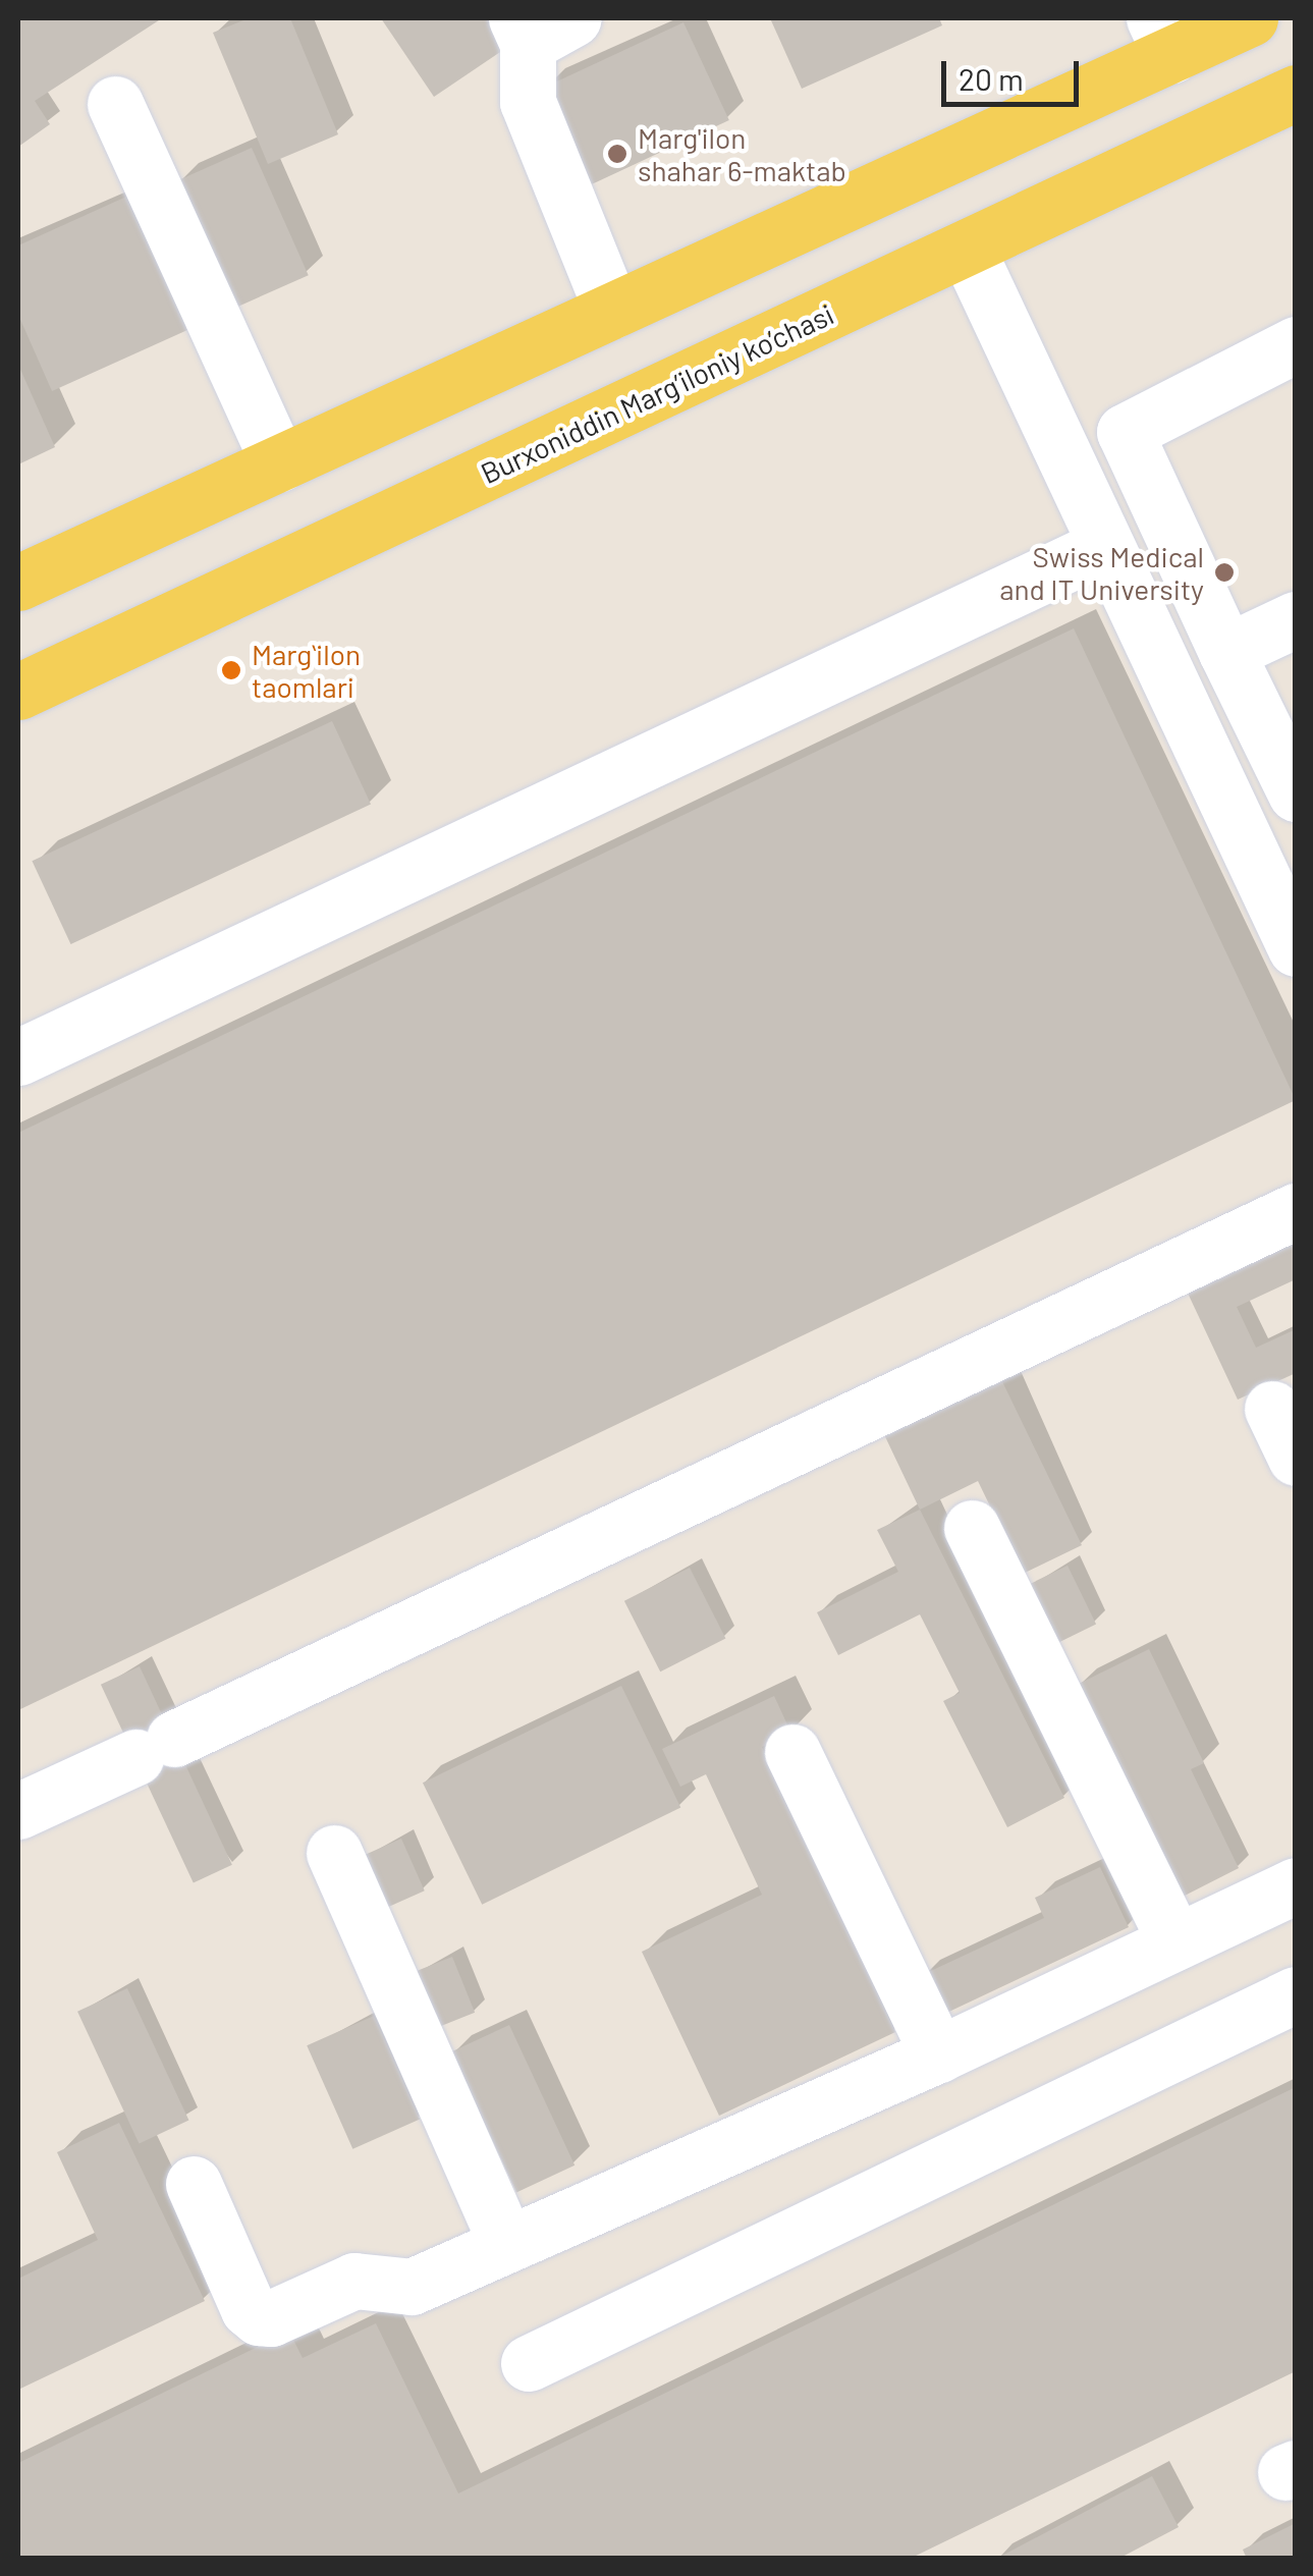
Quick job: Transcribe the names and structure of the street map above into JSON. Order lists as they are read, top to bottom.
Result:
{
  "streets": {
    "main road": ["Burxoniddin Marg’iloniy ko’chasi"]
  },
  "places": ["Marg'ilon shahar 6-maktab", "Swiss Medical and IT University", "Margʻilon taomlari"],
  "scale_bar": "20 m"
}
